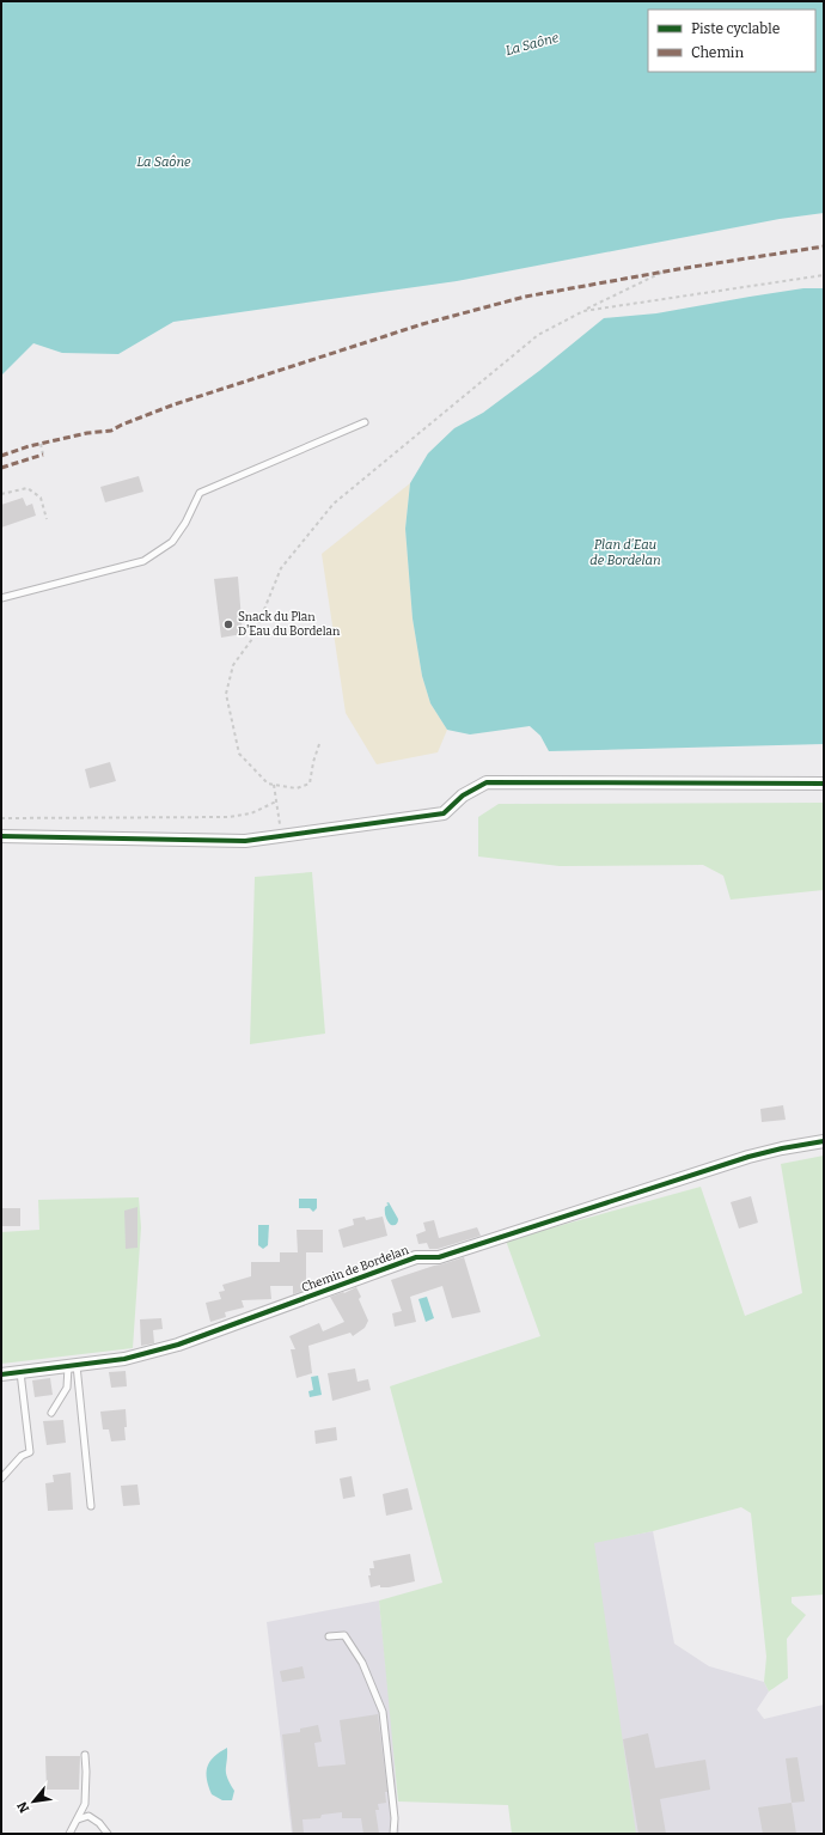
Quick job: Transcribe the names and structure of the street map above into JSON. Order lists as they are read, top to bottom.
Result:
{
  "streets": {
    "street": ["Chemin de Bordelan"]
  },
  "water": ["La Saône", "Plan d'Eau de Bordelan"],
  "places": ["Snack du Plan D'Eau du Bordelan"],
  "legend": ["Piste cyclable", "Chemin"],
  "north": "bottom left"
}
